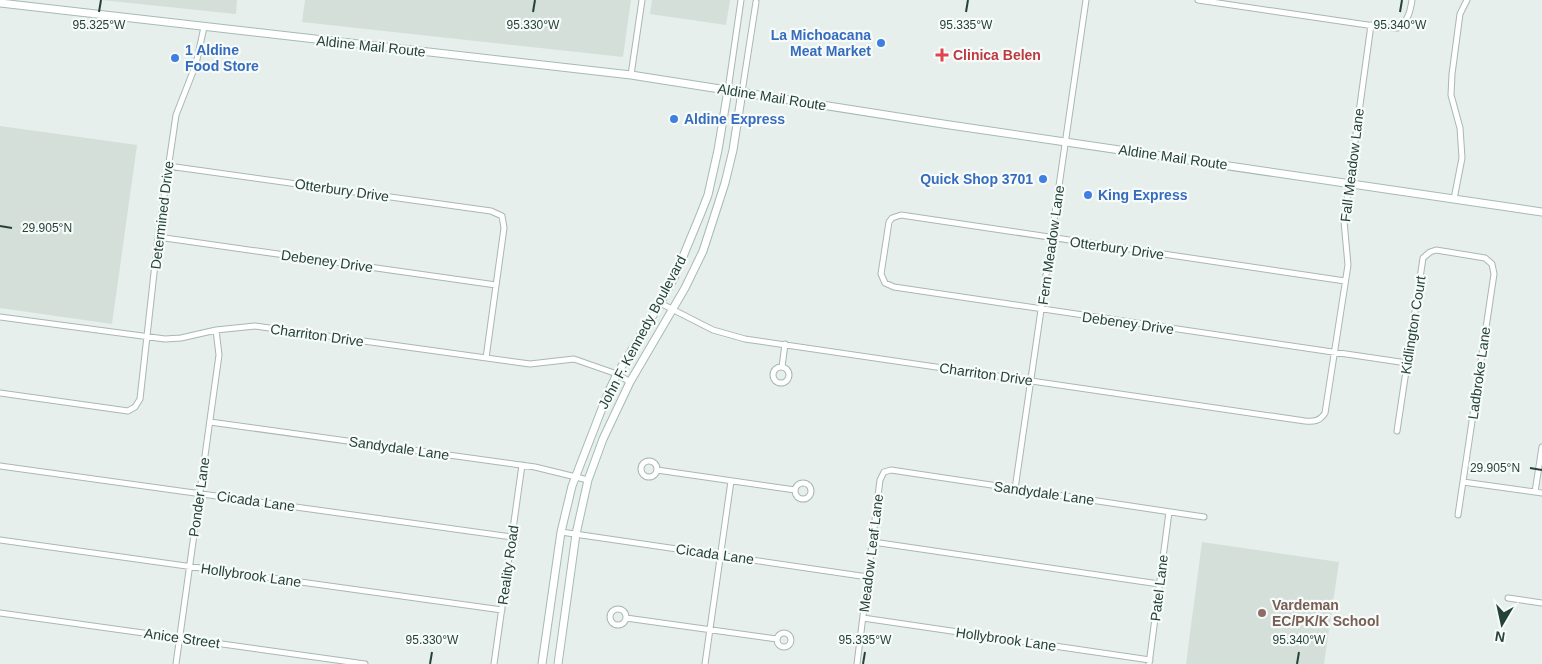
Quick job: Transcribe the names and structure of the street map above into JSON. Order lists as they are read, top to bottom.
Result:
{
  "streets": {
    "main road": ["Aldine Mail Route", "John F. Kennedy Boulevard"],
    "street": [
      "Fall Meadow Lane",
      "Otterbury Drive",
      "Determined Drive",
      "Fern Meadow Lane",
      "Debeney Drive",
      "Kidlington Court",
      "Charriton Drive",
      "Ladbroke Lane",
      "Sandydale Lane",
      "Ponder Lane",
      "Cicada Lane",
      "Meadow Leaf Lane",
      "Reality Road",
      "Hollybrook Lane",
      "Patel Lane",
      "Anice Street"
    ]
  },
  "crossings": [
    ["Aldine Mail Route", "Fall Meadow Lane"],
    ["Aldine Mail Route", "Determined Drive"],
    ["Aldine Mail Route", "Fern Meadow Lane"],
    ["Aldine Mail Route", "John F. Kennedy Boulevard"],
    ["Fall Meadow Lane", "Otterbury Drive"],
    ["Fall Meadow Lane", "Debeney Drive"],
    ["Fall Meadow Lane", "Charriton Drive"],
    ["Otterbury Drive", "Determined Drive"],
    ["Otterbury Drive", "Fern Meadow Lane"],
    ["Otterbury Drive", "Debeney Drive"],
    ["Determined Drive", "Debeney Drive"],
    ["Determined Drive", "Charriton Drive"],
    ["Fern Meadow Lane", "Debeney Drive"],
    ["Fern Meadow Lane", "Charriton Drive"],
    ["Fern Meadow Lane", "Sandydale Lane"],
    ["Debeney Drive", "Kidlington Court"],
    ["Kidlington Court", "Ladbroke Lane"],
    ["John F. Kennedy Boulevard", "Charriton Drive"],
    ["John F. Kennedy Boulevard", "Sandydale Lane"],
    ["John F. Kennedy Boulevard", "Cicada Lane"],
    ["Charriton Drive", "Ponder Lane"],
    ["Sandydale Lane", "Ponder Lane"],
    ["Sandydale Lane", "Meadow Leaf Lane"],
    ["Sandydale Lane", "Reality Road"],
    ["Sandydale Lane", "Patel Lane"],
    ["Ponder Lane", "Cicada Lane"],
    ["Ponder Lane", "Hollybrook Lane"],
    ["Ponder Lane", "Anice Street"],
    ["Cicada Lane", "Meadow Leaf Lane"],
    ["Cicada Lane", "Reality Road"],
    ["Meadow Leaf Lane", "Hollybrook Lane"],
    ["Reality Road", "Hollybrook Lane"],
    ["Hollybrook Lane", "Patel Lane"]
  ],
  "places": {
    "other": [
      "La Michoacana Meat Market",
      "1 Aldine Food Store",
      "Aldine Express",
      "Quick Shop 3701",
      "King Express",
      "Vardeman EC/PK/K School"
    ],
    "health": ["Clinica Belen"]
  },
  "north": "bottom",
  "coordinates": [
    "95.325°W",
    "95.330°W",
    "95.335°W",
    "95.340°W",
    "29.905°N"
  ]
}
